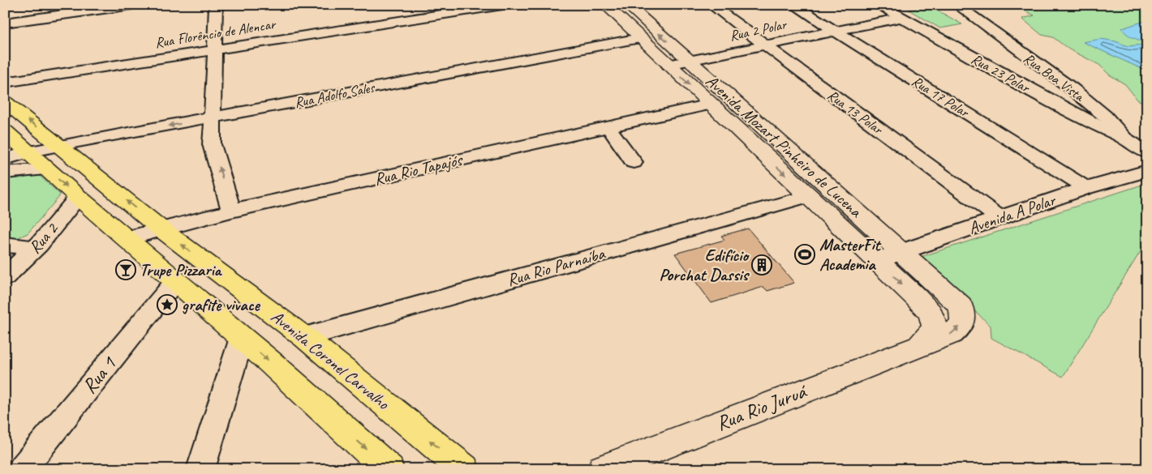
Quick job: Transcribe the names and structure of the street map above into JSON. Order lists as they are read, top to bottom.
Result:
{
  "streets": {
    "main road": ["Avenida Mozart Pinheiro de Lucena", "Avenida Coronel Carvalho", "Rua Rio Juruá"],
    "street": [
      "Rua 2 Polar",
      "Rua Florêncio de Alencar",
      "Rua 23 Polar",
      "Rua Boa Vista",
      "Rua Adolfo Sales",
      "Rua 17 Polar",
      "Rua 13 Polar",
      "Rua Rio Tapajós",
      "Avenida A Polar",
      "Rua 2",
      "Rua Rio Parnaíba",
      "Rua 1"
    ]
  },
  "crossings": [
    ["Rua 2 Polar", "Rua 23 Polar"],
    ["Rua 2 Polar", "Rua 17 Polar"],
    ["Rua 2 Polar", "Rua 13 Polar"],
    ["Rua 2 Polar", "Avenida Mozart Pinheiro de Lucena"],
    ["Rua 23 Polar", "Rua Boa Vista"],
    ["Rua Adolfo Sales", "Avenida Mozart Pinheiro de Lucena"],
    ["Rua Adolfo Sales", "Avenida Coronel Carvalho"],
    ["Rua 17 Polar", "Avenida A Polar"],
    ["Rua 13 Polar", "Avenida A Polar"],
    ["Avenida Mozart Pinheiro de Lucena", "Rua Rio Tapajós"],
    ["Avenida Mozart Pinheiro de Lucena", "Avenida A Polar"],
    ["Avenida Mozart Pinheiro de Lucena", "Rua Rio Parnaíba"],
    ["Avenida Mozart Pinheiro de Lucena", "Rua Rio Juruá"],
    ["Rua Rio Tapajós", "Avenida Coronel Carvalho"],
    ["Rua Rio Parnaíba", "Avenida Coronel Carvalho"]
  ],
  "places": {
    "sports": ["MasterFit Academia"],
    "building": ["Edifício Porchat Dassis"],
    "bar": ["Trupe Pizzaria"],
    "place": ["grafite vivace"]
  }
}
